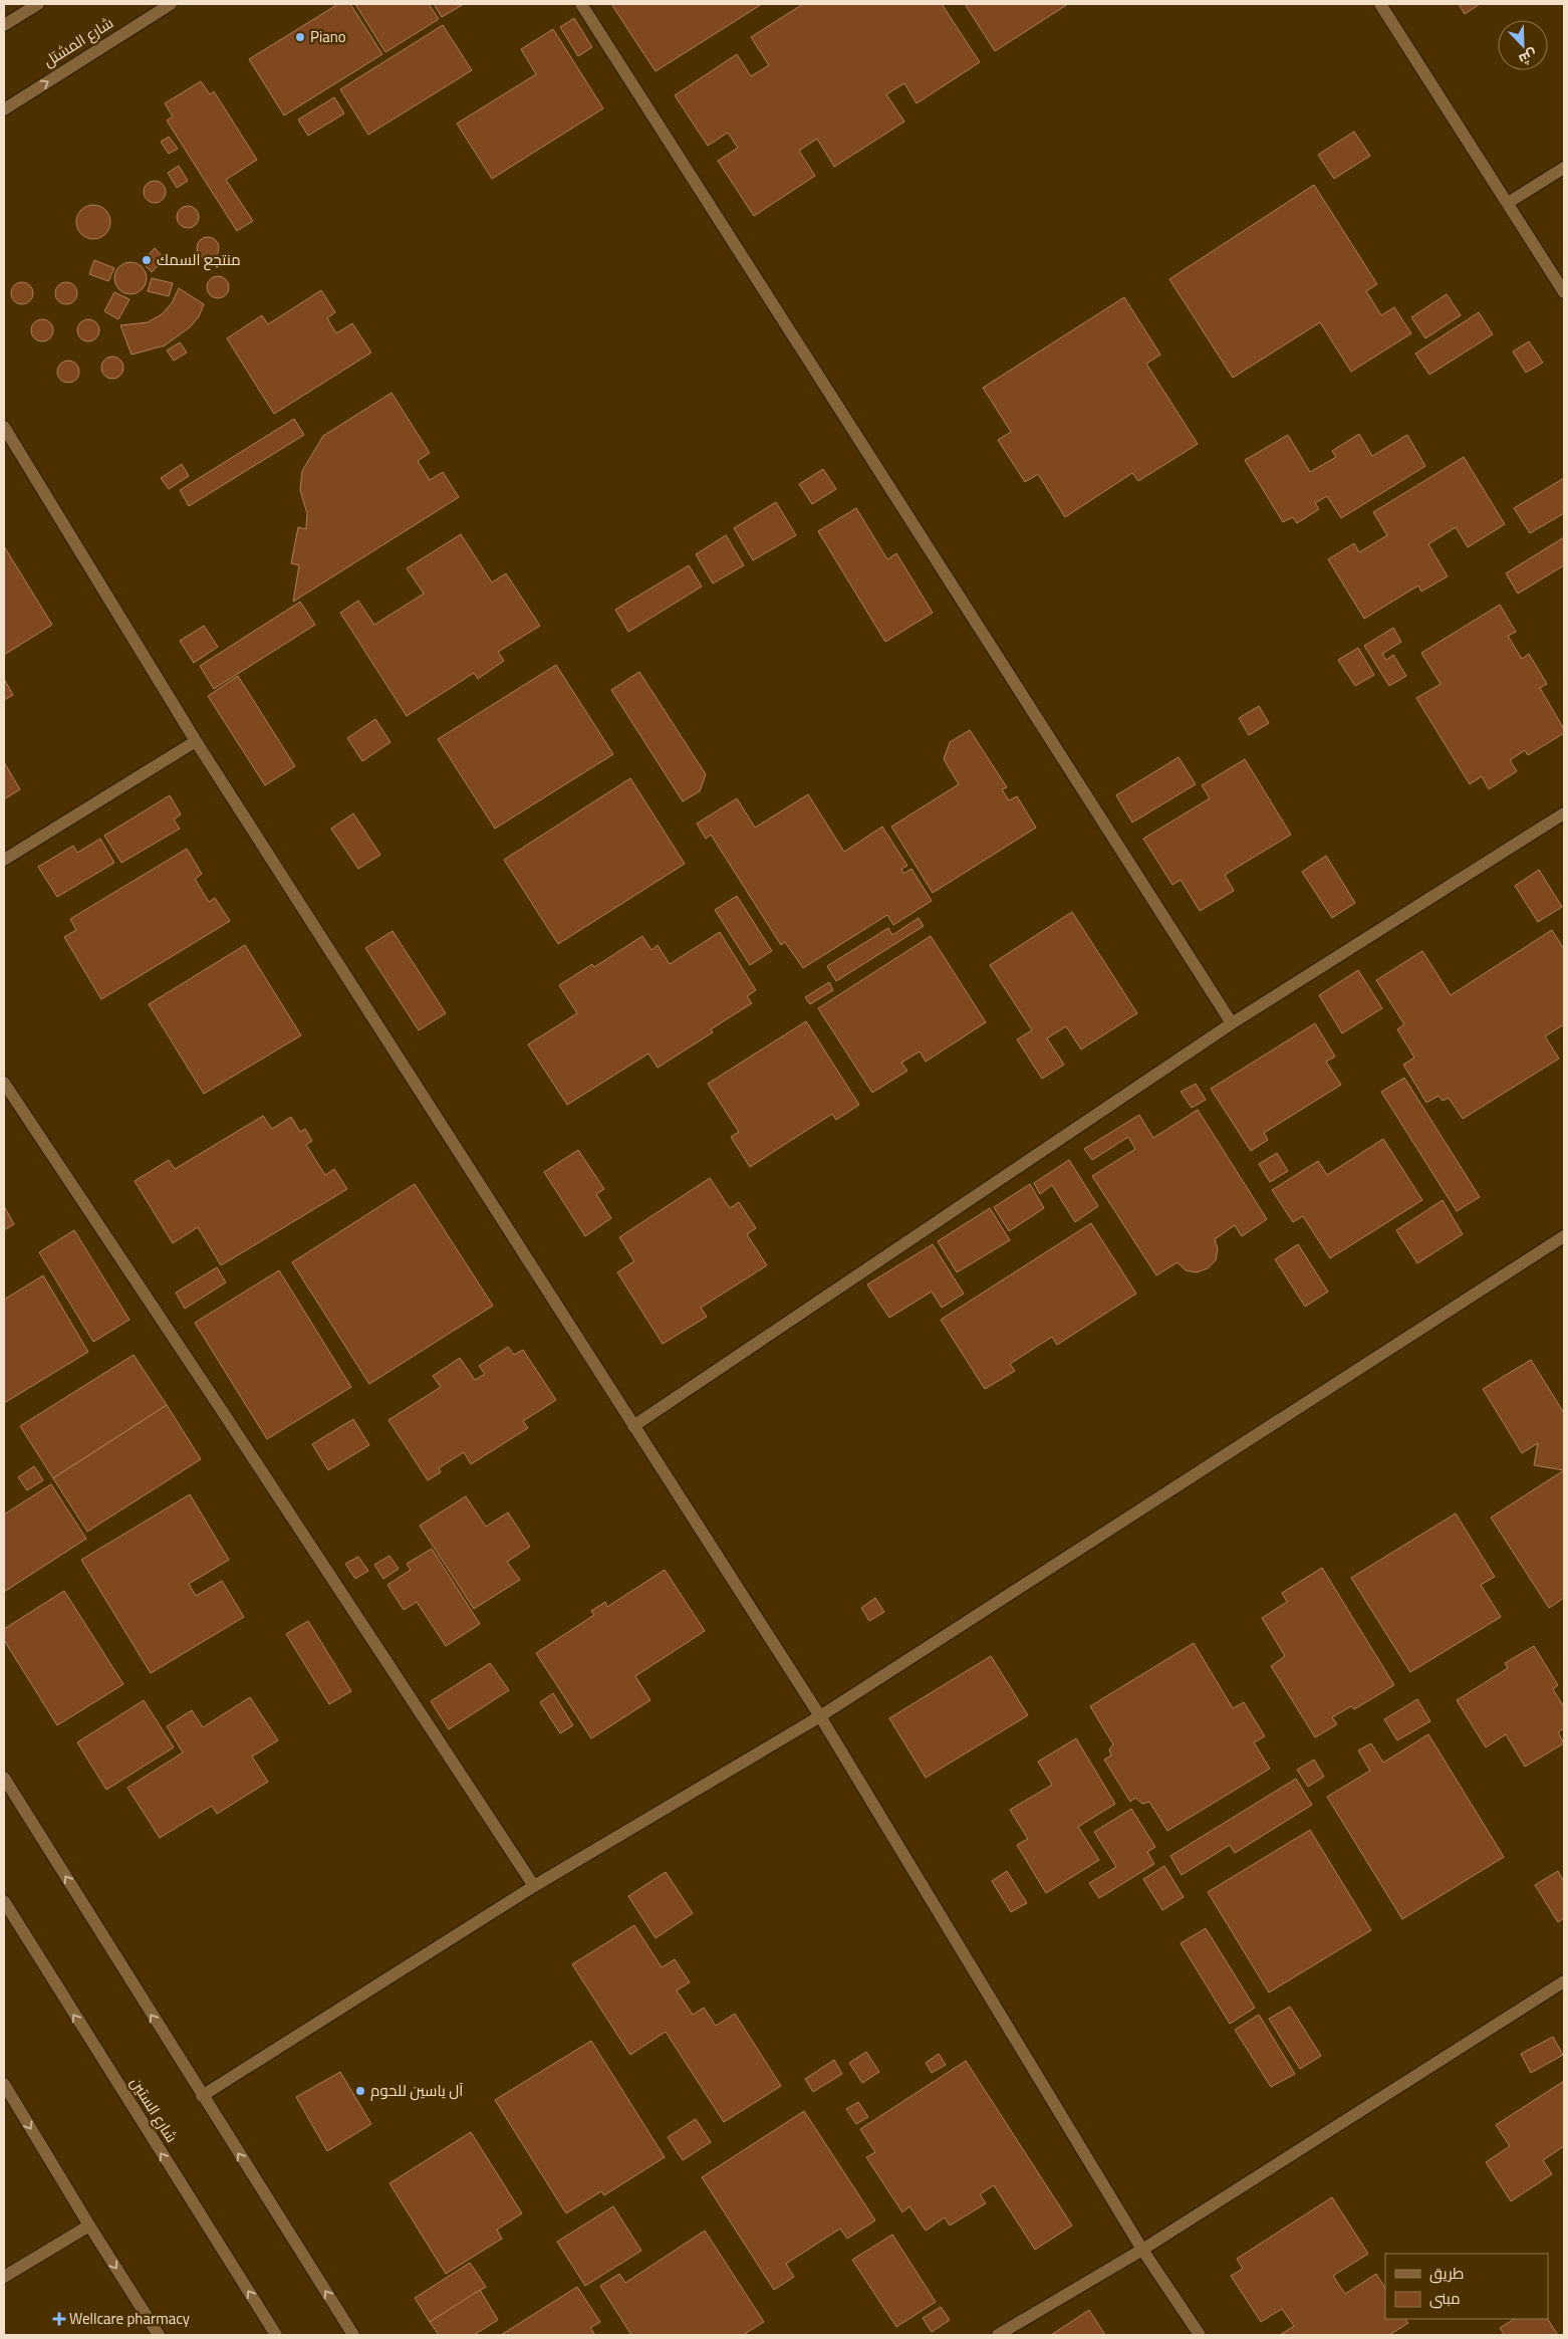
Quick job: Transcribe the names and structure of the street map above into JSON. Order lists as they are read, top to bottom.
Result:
{
  "streets": {
    "street": ["شارع المشتل", "شارع الستين"]
  },
  "one_way": ["شارع المشتل"],
  "places": {
    "other": ["Piano", "منتجع السمك", "آل ياسين للحوم"],
    "health": ["Wellcare pharmacy"]
  },
  "legend": ["طريق", "مبنى"],
  "north": "bottom right"
}
